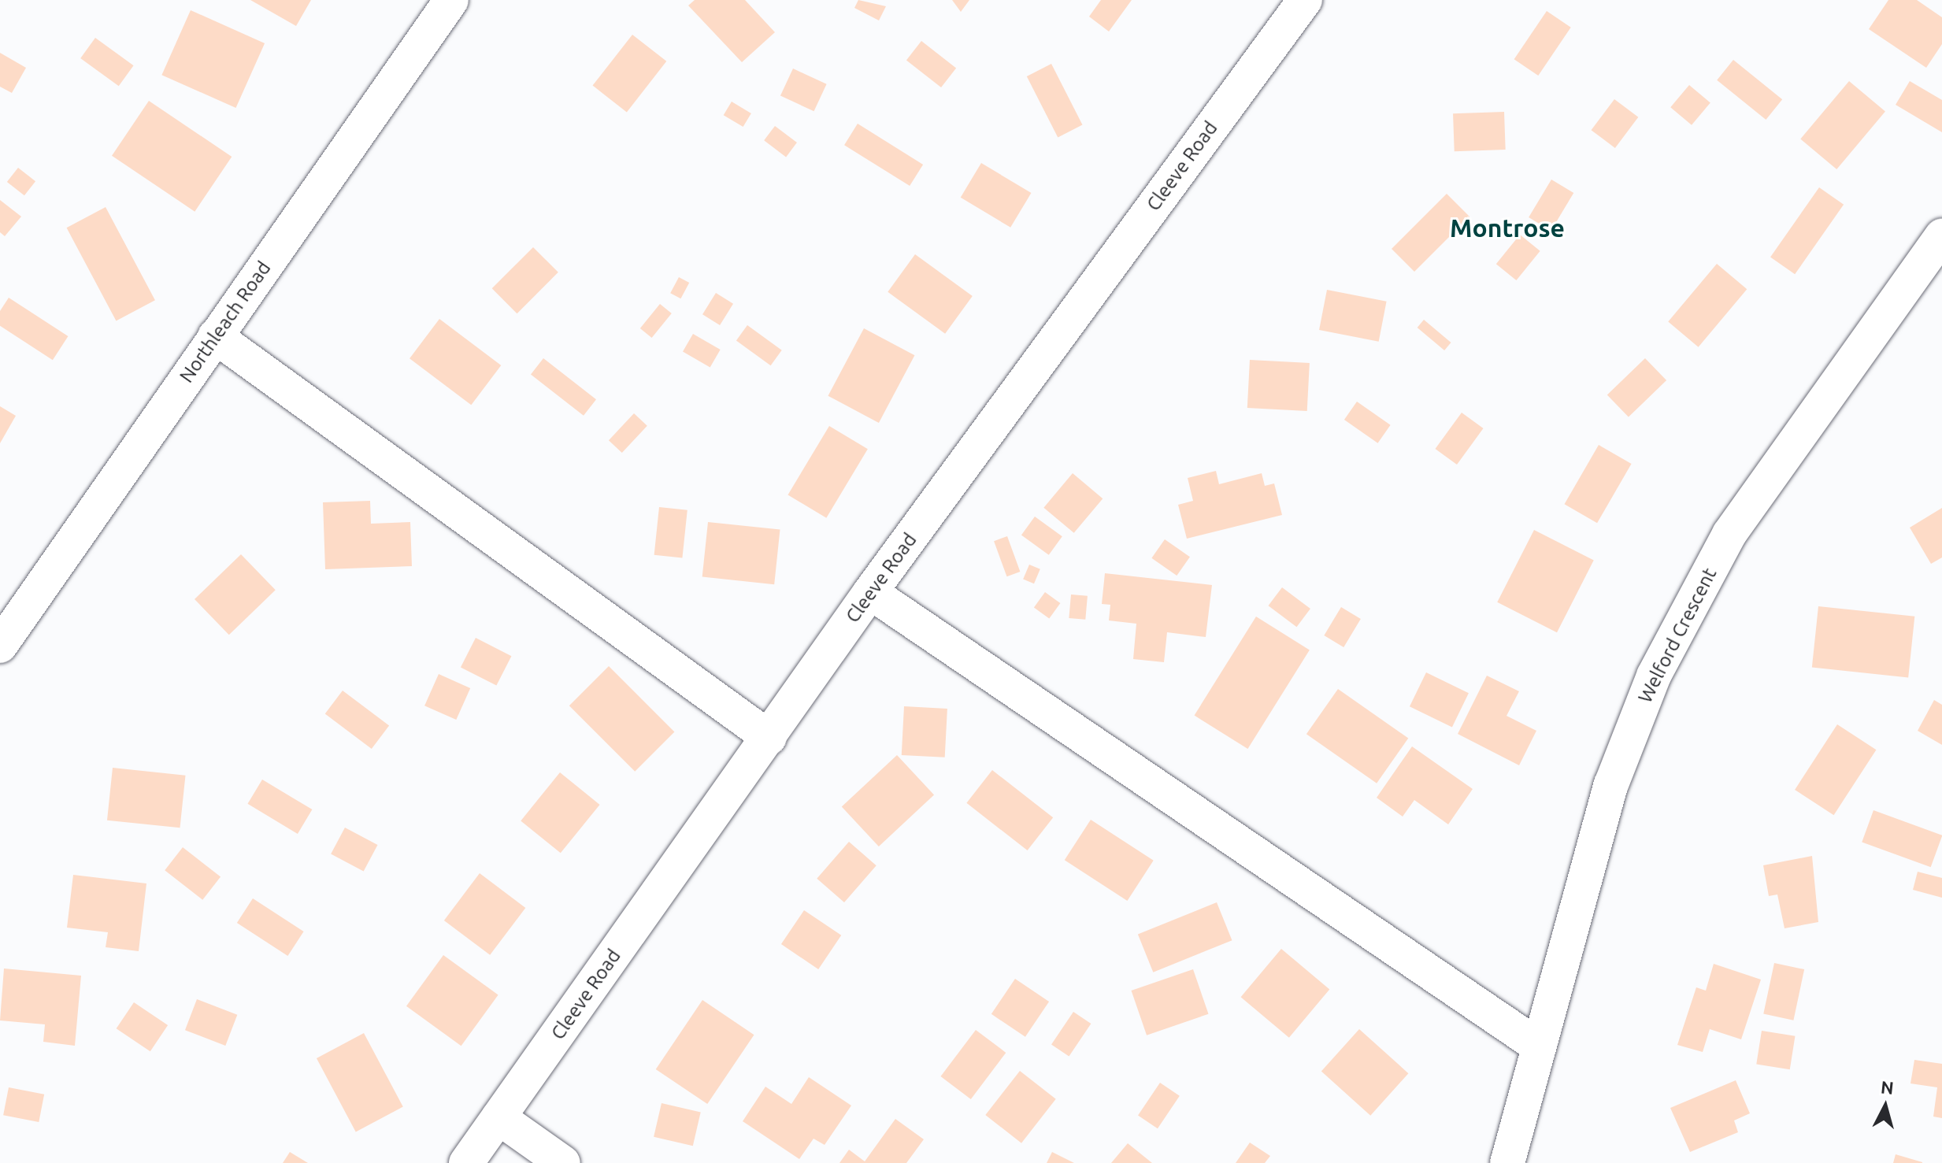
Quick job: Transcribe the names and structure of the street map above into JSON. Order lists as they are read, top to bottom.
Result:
{
  "streets": {
    "street": ["Cleeve Road", "Northleach Road", "Welford Crescent"]
  },
  "districts": ["Montrose"],
  "north": "top"
}
